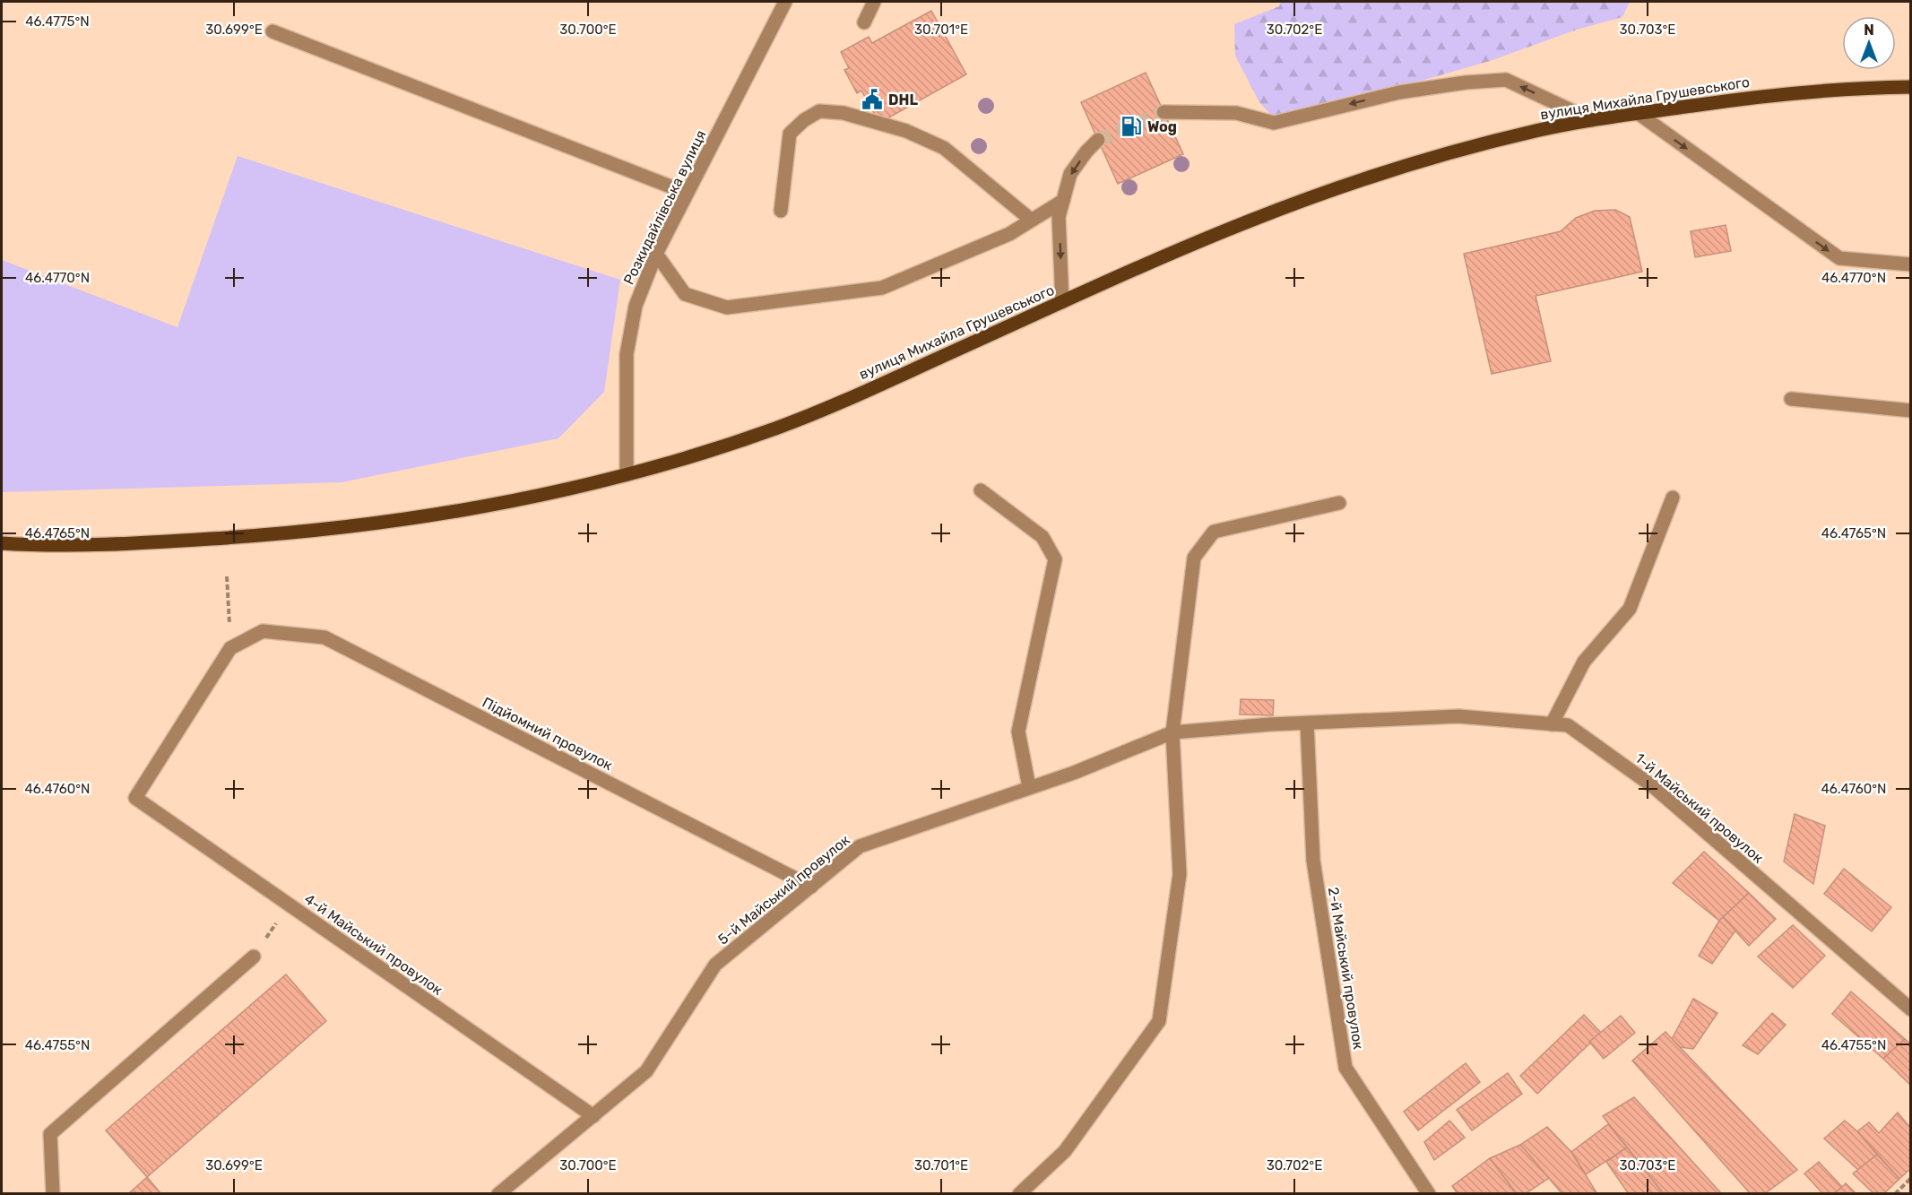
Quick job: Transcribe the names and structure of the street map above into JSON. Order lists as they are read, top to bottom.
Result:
{
  "streets": {
    "main road": ["вулиця Михайла Грушевського"],
    "street": [
      "Розкидайлівська вулиця",
      "Підйомний провулок",
      "1-й Майський провулок",
      "5-й Майський провулок",
      "4-й Майський провулок",
      "2-й Майський провулок"
    ]
  },
  "crossings": [
    ["вулиця Михайла Грушевського", "Розкидайлівська вулиця"],
    ["Підйомний провулок", "5-й Майський провулок"],
    ["Підйомний провулок", "4-й Майський провулок"],
    ["1-й Майський провулок", "5-й Майський провулок"],
    ["1-й Майський провулок", "2-й Майський провулок"],
    ["5-й Майський провулок", "4-й Майський провулок"]
  ],
  "places": {
    "public building": ["DHL"],
    "fuel station": ["Wog"]
  },
  "north": "top",
  "coordinates": [
    "46.4775°N",
    "30.699°E",
    "30.700°E",
    "30.701°E",
    "30.702°E",
    "30.703°E",
    "46.4770°N",
    "46.4765°N",
    "46.4760°N",
    "46.4755°N"
  ]
}
